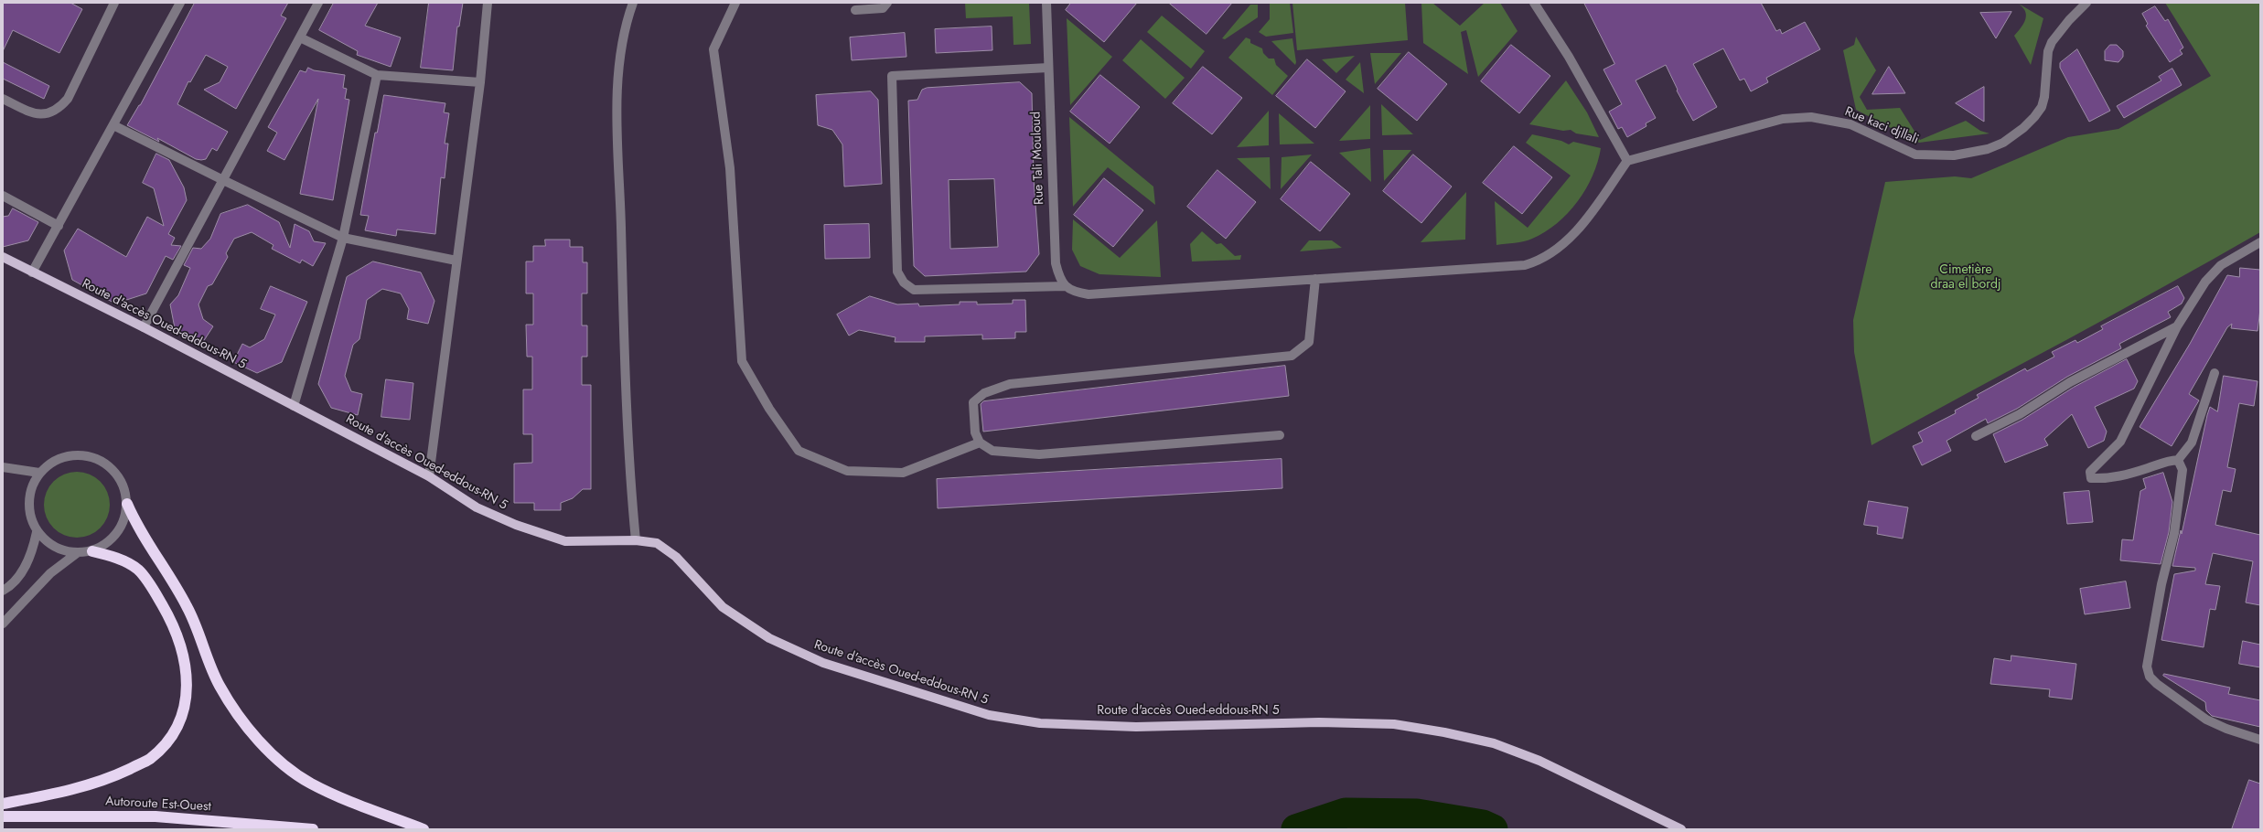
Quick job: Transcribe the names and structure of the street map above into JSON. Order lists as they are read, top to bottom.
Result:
{
  "streets": {
    "highway": ["Autoroute Est-Ouest"],
    "main road": ["Route d'accès Oued-eddous-RN 5"],
    "street": ["Rue kaci djllali", "Rue Tali Mouloud"]
  },
  "parks": ["Cimetière draa el bordj"]
}
